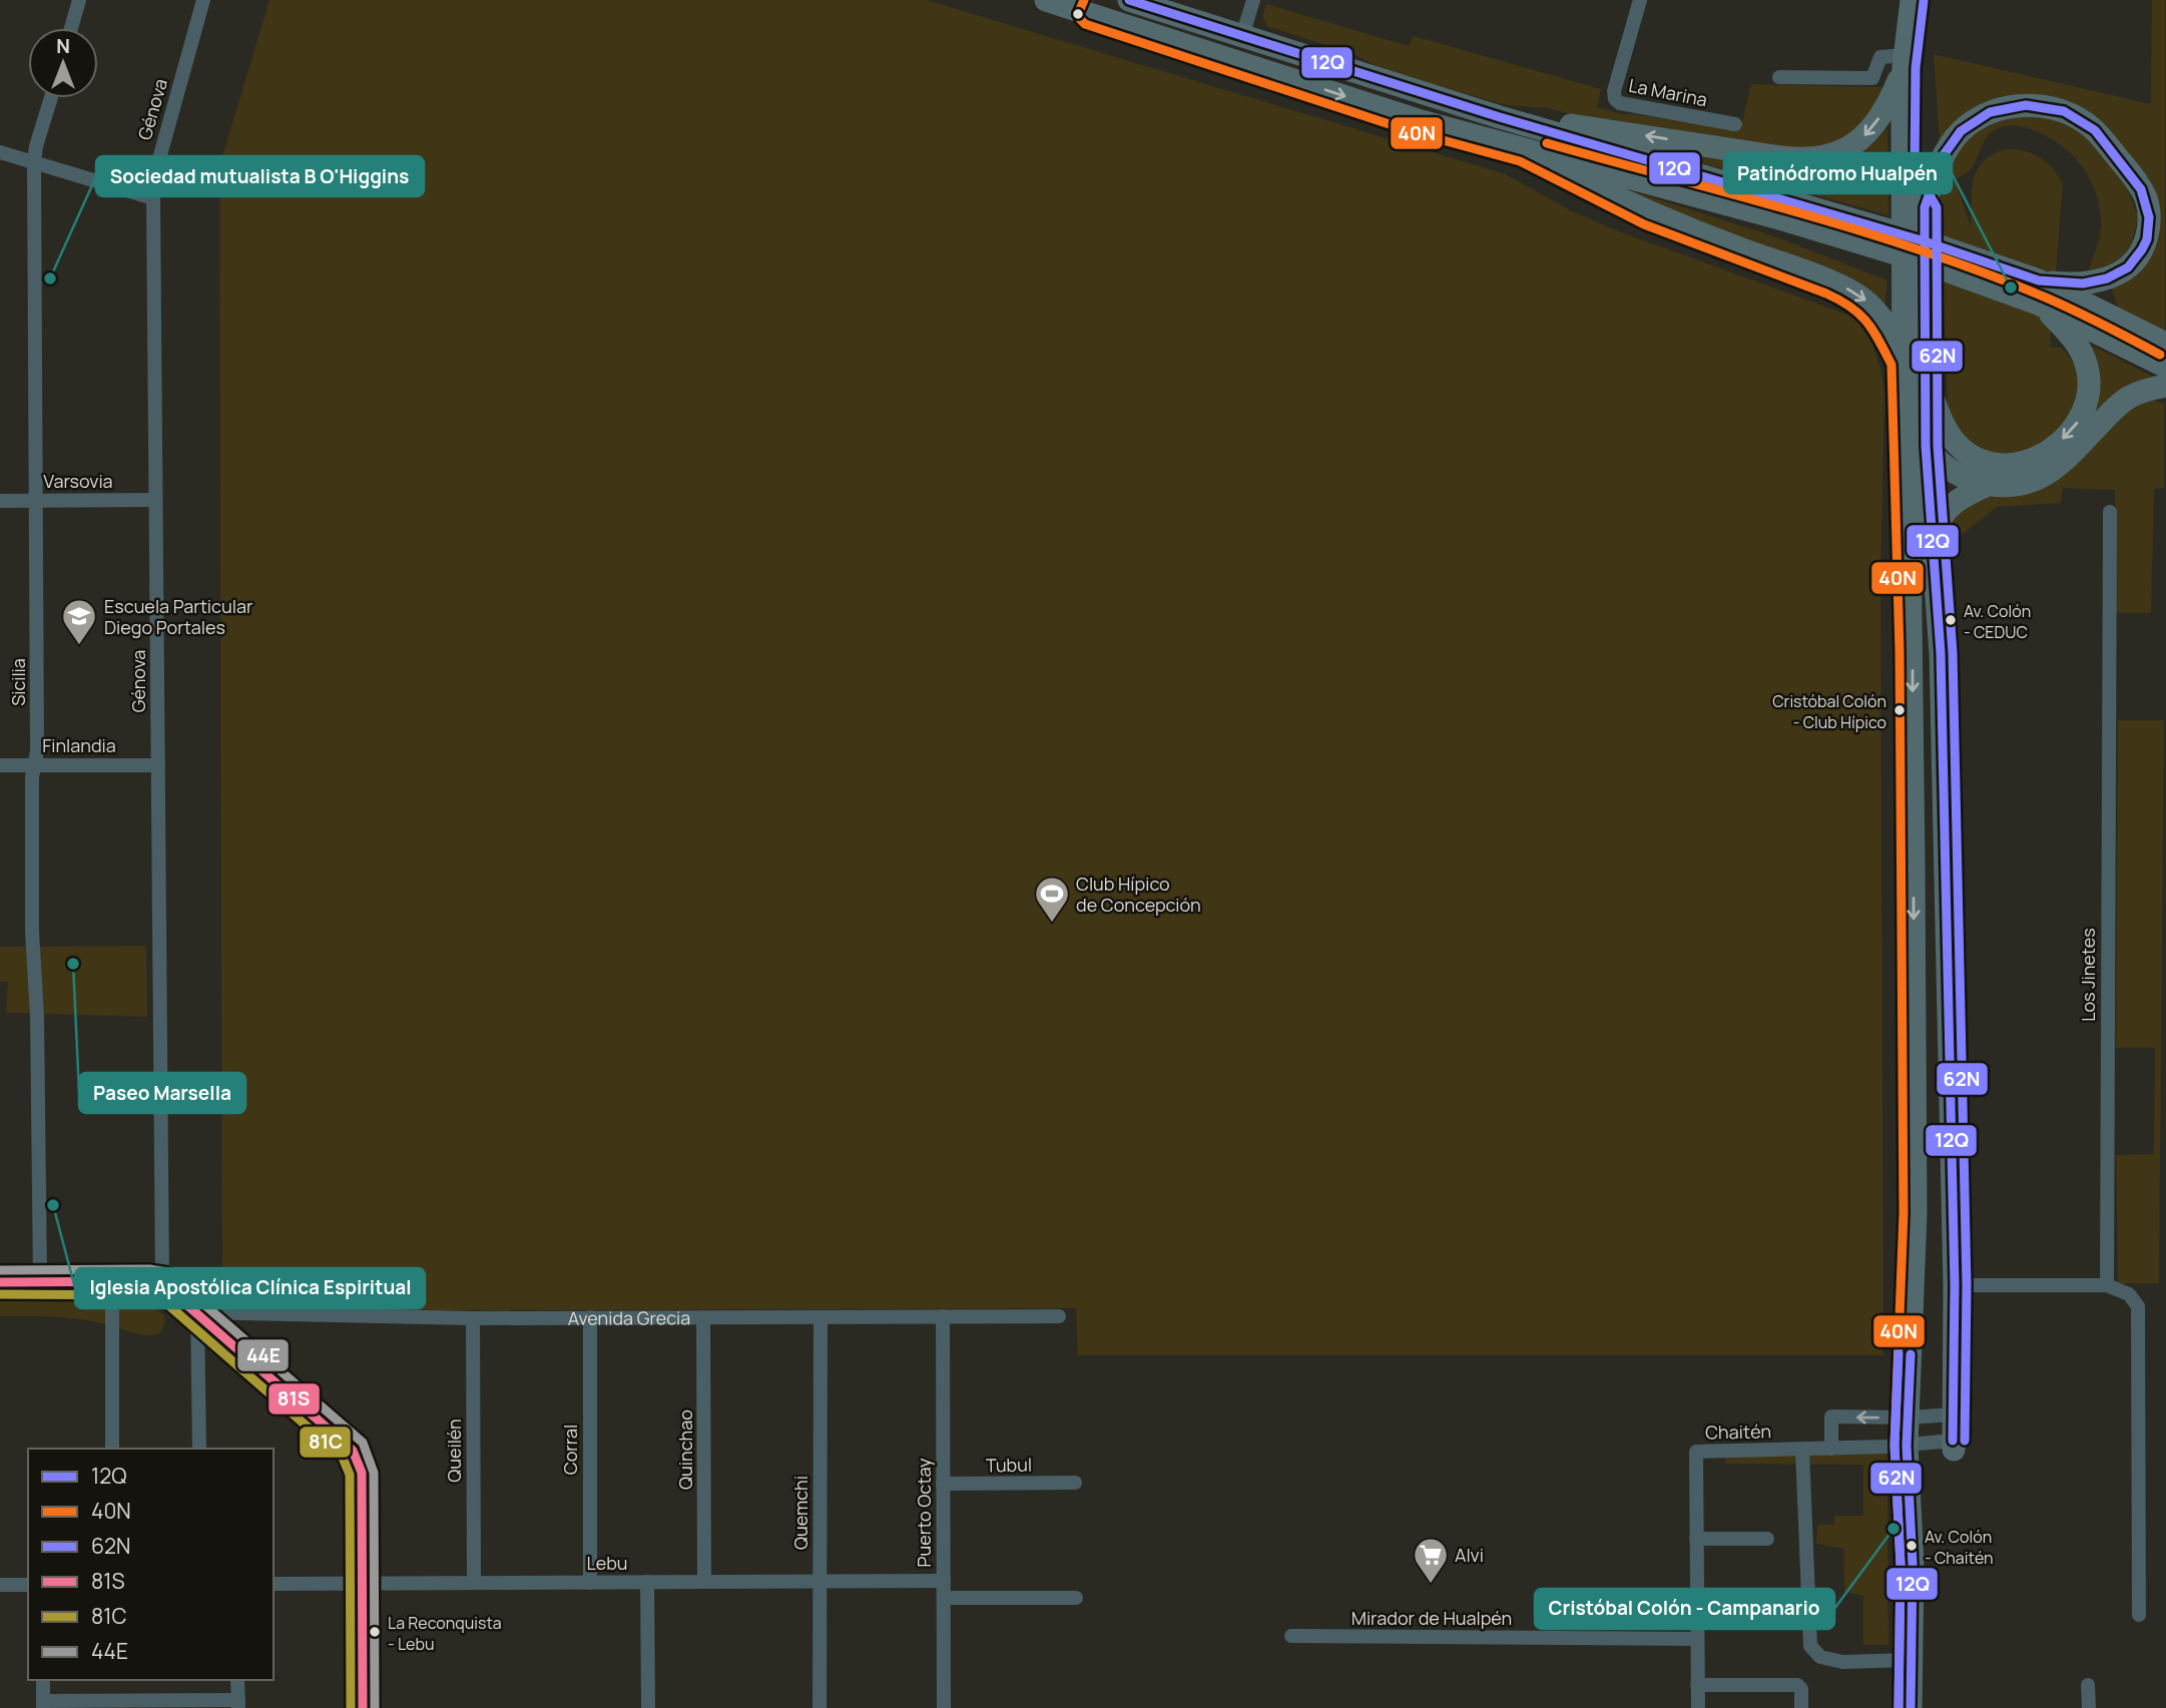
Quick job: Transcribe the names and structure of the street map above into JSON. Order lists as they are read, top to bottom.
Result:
{
  "streets": {
    "street": [
      "La Marina",
      "Génova",
      "Varsovia",
      "Sicilia",
      "Finlandia",
      "Los Jinetes",
      "Avenida Grecia",
      "Chaitén",
      "Corral",
      "Quinchao",
      "Queilén",
      "Tubul",
      "Quemchi",
      "Puerto Octay",
      "Lebu",
      "Mirador de Hualpén"
    ]
  },
  "crossings": [
    ["Génova", "Varsovia"],
    ["Génova", "Finlandia"],
    ["Varsovia", "Sicilia"],
    ["Sicilia", "Finlandia"],
    ["Avenida Grecia", "Corral"],
    ["Avenida Grecia", "Quinchao"],
    ["Avenida Grecia", "Queilén"],
    ["Avenida Grecia", "Quemchi"],
    ["Avenida Grecia", "Puerto Octay"],
    ["Chaitén", "Mirador de Hualpén"],
    ["Corral", "Lebu"],
    ["Quinchao", "Lebu"],
    ["Queilén", "Lebu"],
    ["Tubul", "Puerto Octay"],
    ["Quemchi", "Lebu"],
    ["Puerto Octay", "Lebu"]
  ],
  "places": {
    "other": [
      "Sociedad mutualista B O'Higgins",
      "Patinódromo Hualpén",
      "Av. Colón - CEDUC",
      "Cristóbal Colón - Club Hípico",
      "Paseo Marsella",
      "Iglesia Apostólica Clínica Espiritual",
      "Cristóbal Colón - Campanario",
      "Av. Colón - Chaitén",
      "La Reconquista - Lebu"
    ],
    "school or university": ["Escuela Particular Diego Portales"],
    "sports": ["Club Hípico de Concepción"],
    "supermarket": ["Alvi"]
  },
  "lines": [
    "transit line 12Q",
    "transit line 40N",
    "transit line 62N",
    "transit line 44E",
    "transit line 81S",
    "transit line 81C"
  ],
  "legend": [
    "12Q",
    "40N",
    "62N",
    "81S",
    "81C",
    "44E"
  ],
  "north": "top"
}
